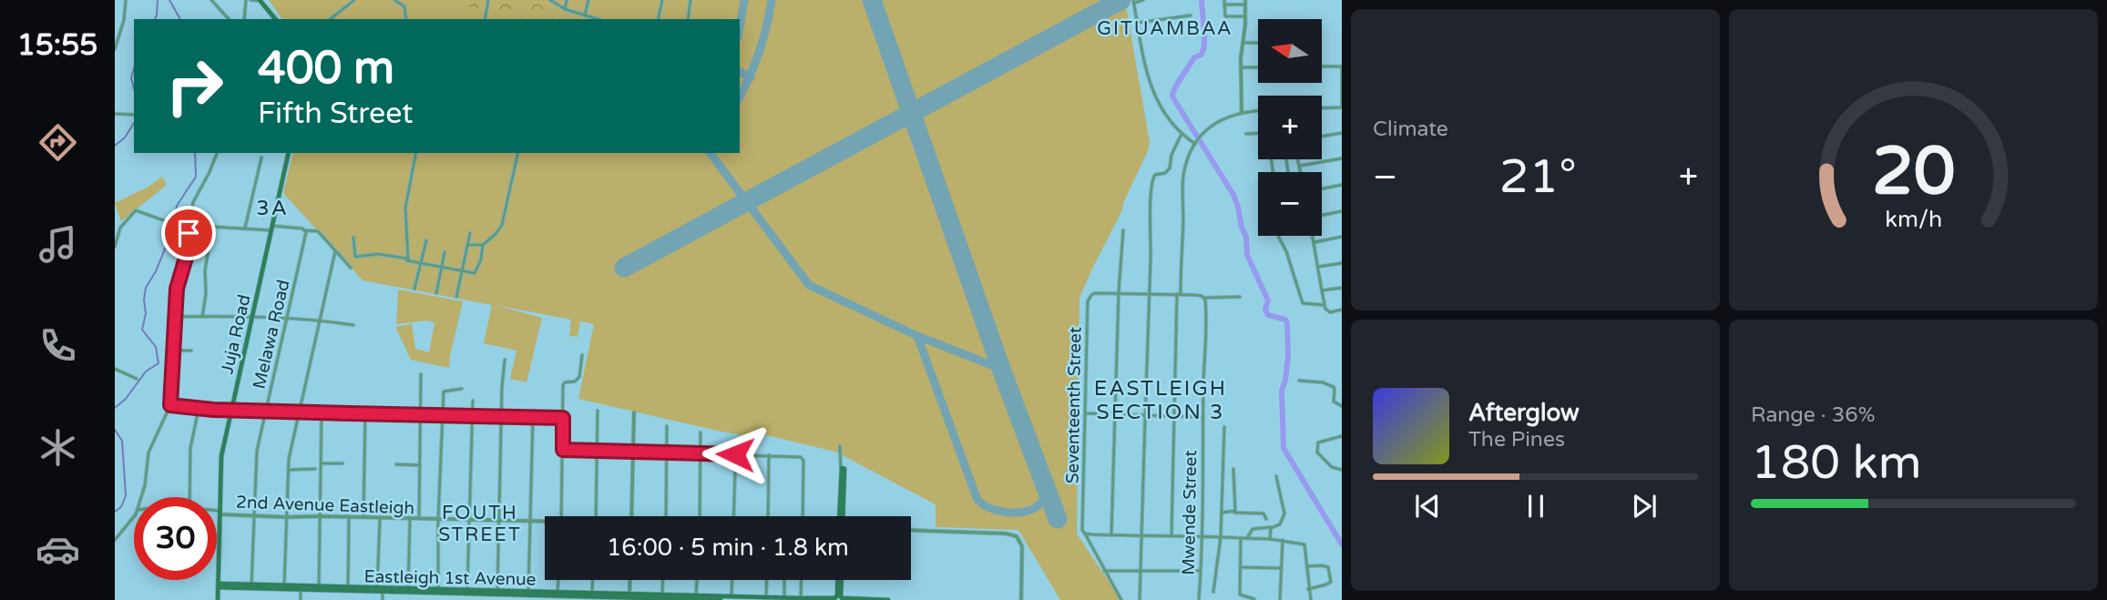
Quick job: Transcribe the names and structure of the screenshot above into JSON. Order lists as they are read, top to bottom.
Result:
{
  "streets": {
    "main road": ["Juja Road", "Eastleigh 1st Avenue"],
    "street": [
      "Melawa Road",
      "Seventeenth Street",
      "2nd Avenue Eastleigh",
      "Mwende Street"
    ]
  },
  "crossings": [
    ["Juja Road", "2nd Avenue Eastleigh"],
    ["Juja Road", "Eastleigh 1st Avenue"],
    ["Melawa Road", "2nd Avenue Eastleigh"],
    ["Melawa Road", "Eastleigh 1st Avenue"]
  ],
  "districts": [
    "GITUAMBAA",
    "3A",
    "EASTLEIGH SECTION 3",
    "FOUTH STREET"
  ],
  "north": "left",
  "page": {
    "tabs": "15:55",
    "tile": [
      "Climate",
      ["Range · 36%", "180 km"]
    ],
    "map_buttons": ["+", "−"],
    "turn": ["400 m", "Fifth Street"],
    "heat": ["−", "21°", "+"],
    "song": ["Afterglow", "The Pines"],
    "limit": "30",
    "trip": "16:00 · 5 min · 1.8 km",
    "gauge": ["20", "km/h"]
  }
}
